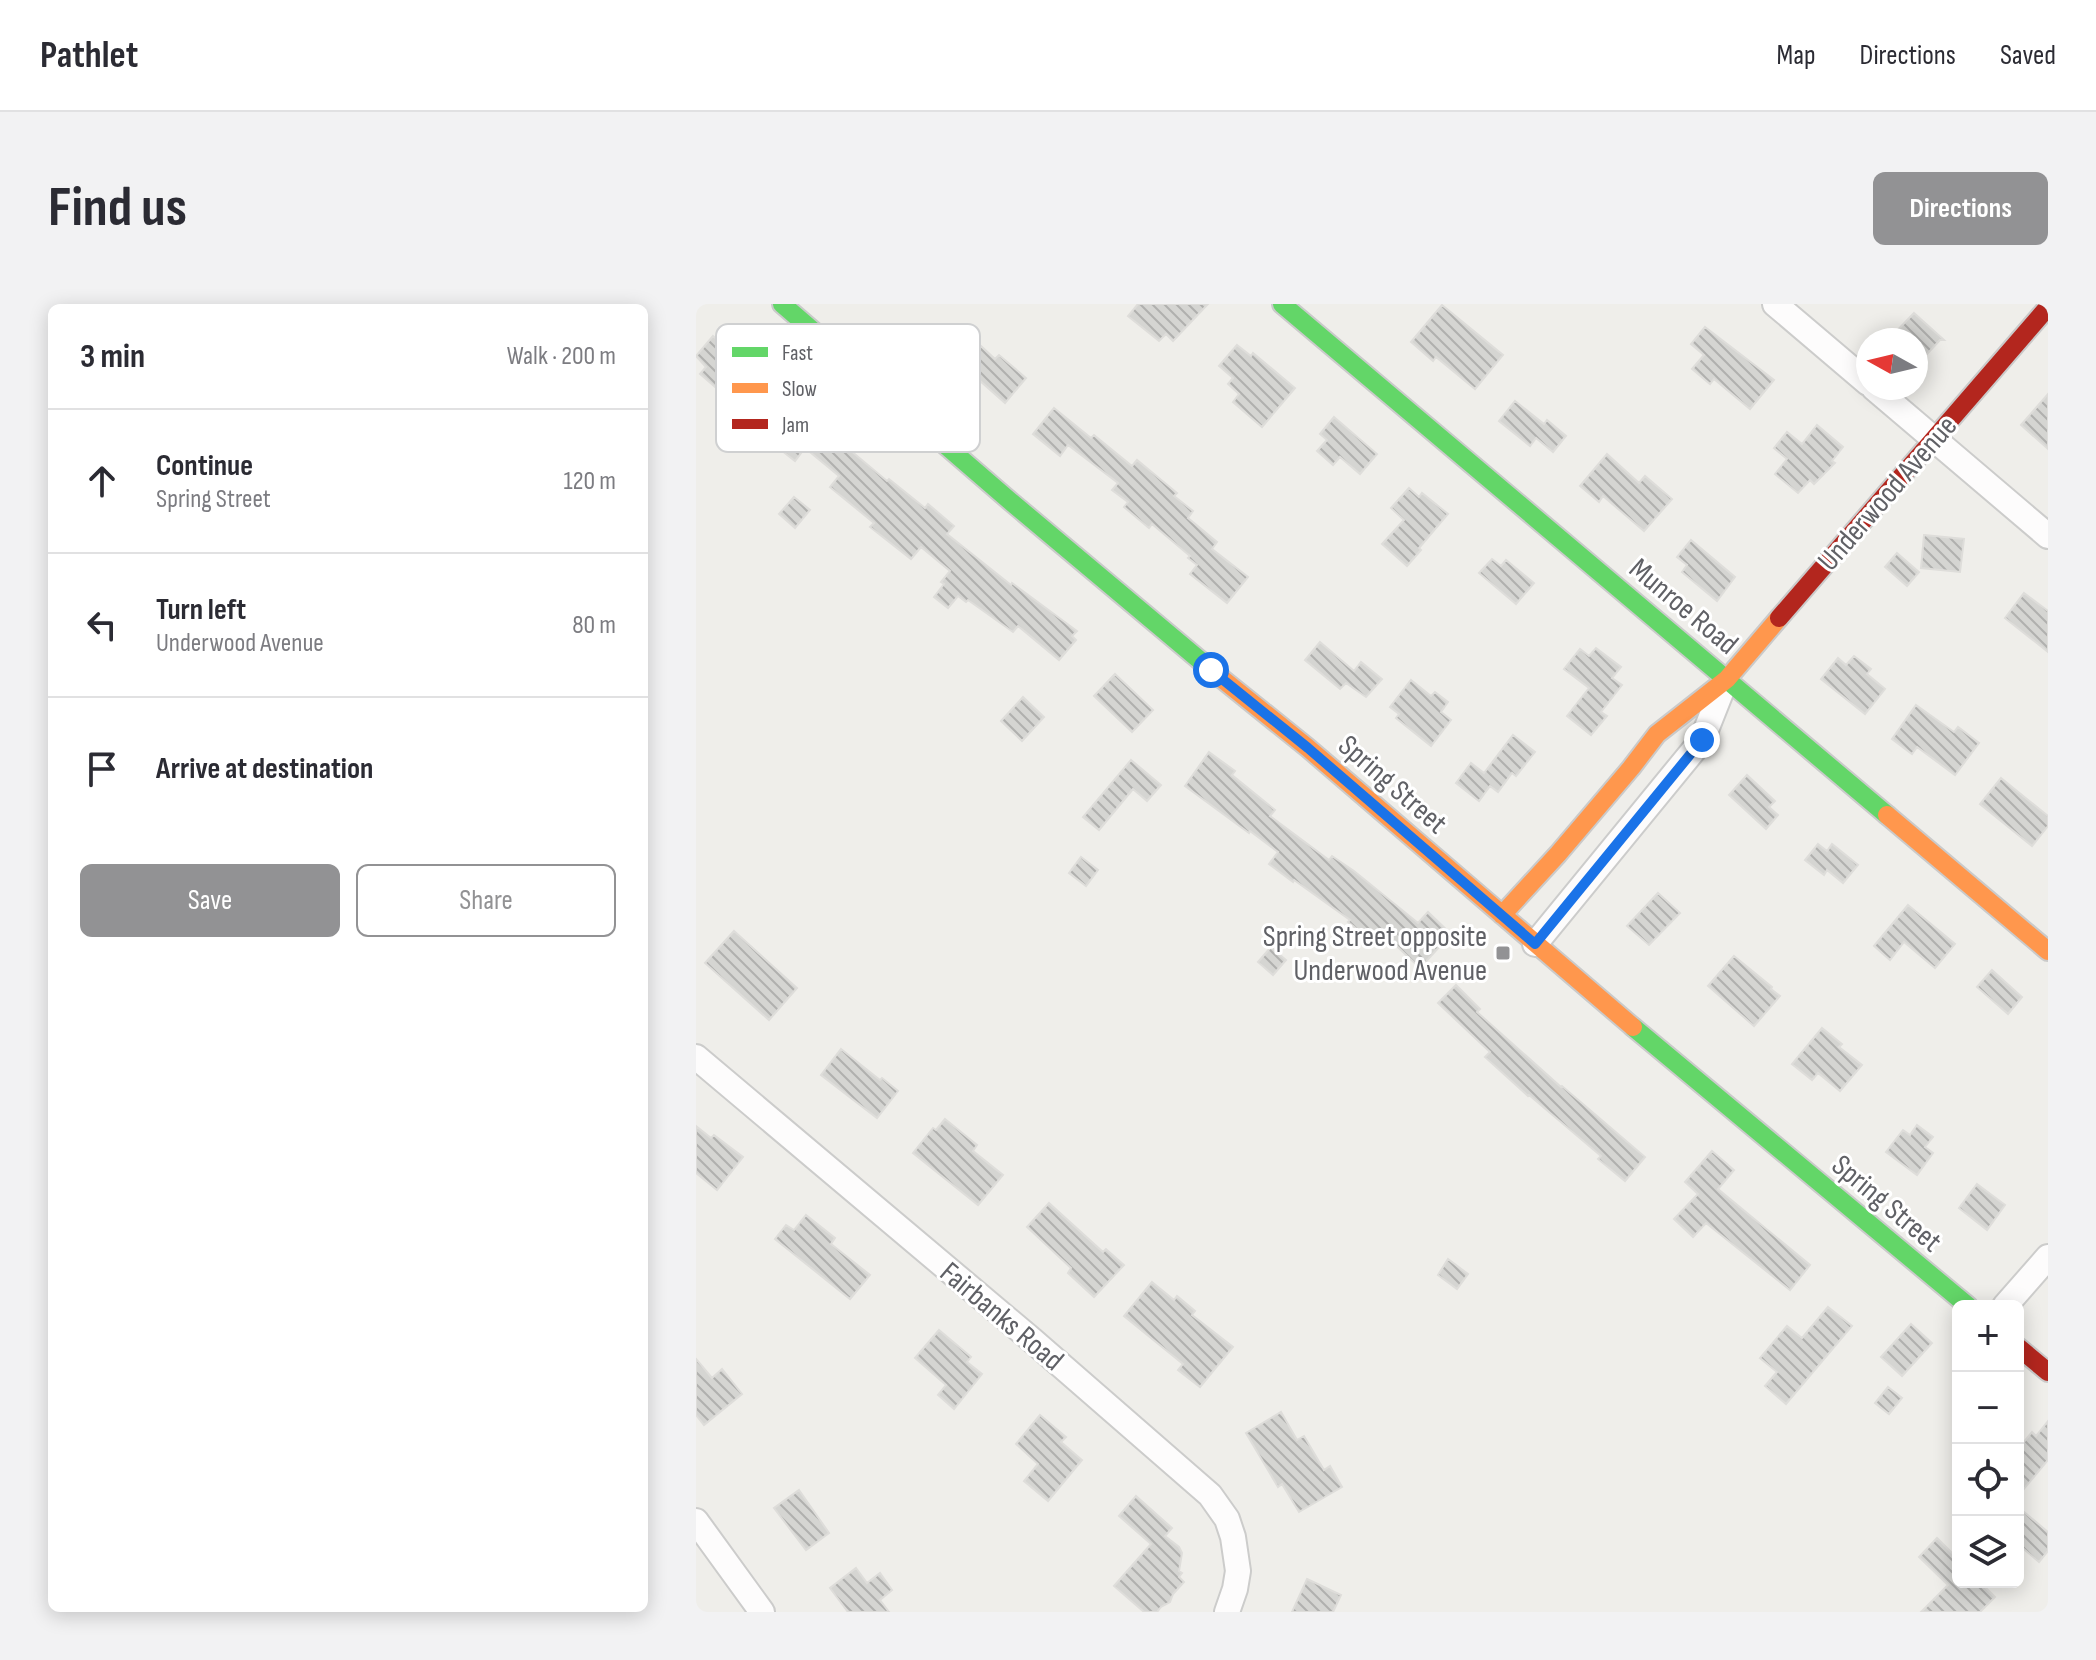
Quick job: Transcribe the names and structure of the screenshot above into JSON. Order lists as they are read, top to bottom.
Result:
{
  "streets": {
    "street": [
      "Underwood Avenue",
      "Munroe Road",
      "Spring Street",
      "Fairbanks Road"
    ]
  },
  "crossings": [
    ["Underwood Avenue", "Munroe Road"],
    ["Underwood Avenue", "Spring Street"]
  ],
  "places": {
    "transit": ["Spring Street opposite Underwood Avenue"]
  },
  "legend": ["Fast", "Slow", "Jam"],
  "north": "left",
  "page": {
    "header": "Pathlet",
    "nav": ["Map", "Directions", "Saved"],
    "buttons": [
      "Directions",
      ["Save", "Share"]
    ],
    "title": "Find us",
    "heading": ["3 min", "Walk · 200 m"],
    "list": [
      ["Continue", "Spring Street", "120 m"],
      ["Turn left", "Underwood Avenue", "80 m"],
      "Arrive at destination"
    ],
    "map_buttons": ["+", "−"]
  }
}
